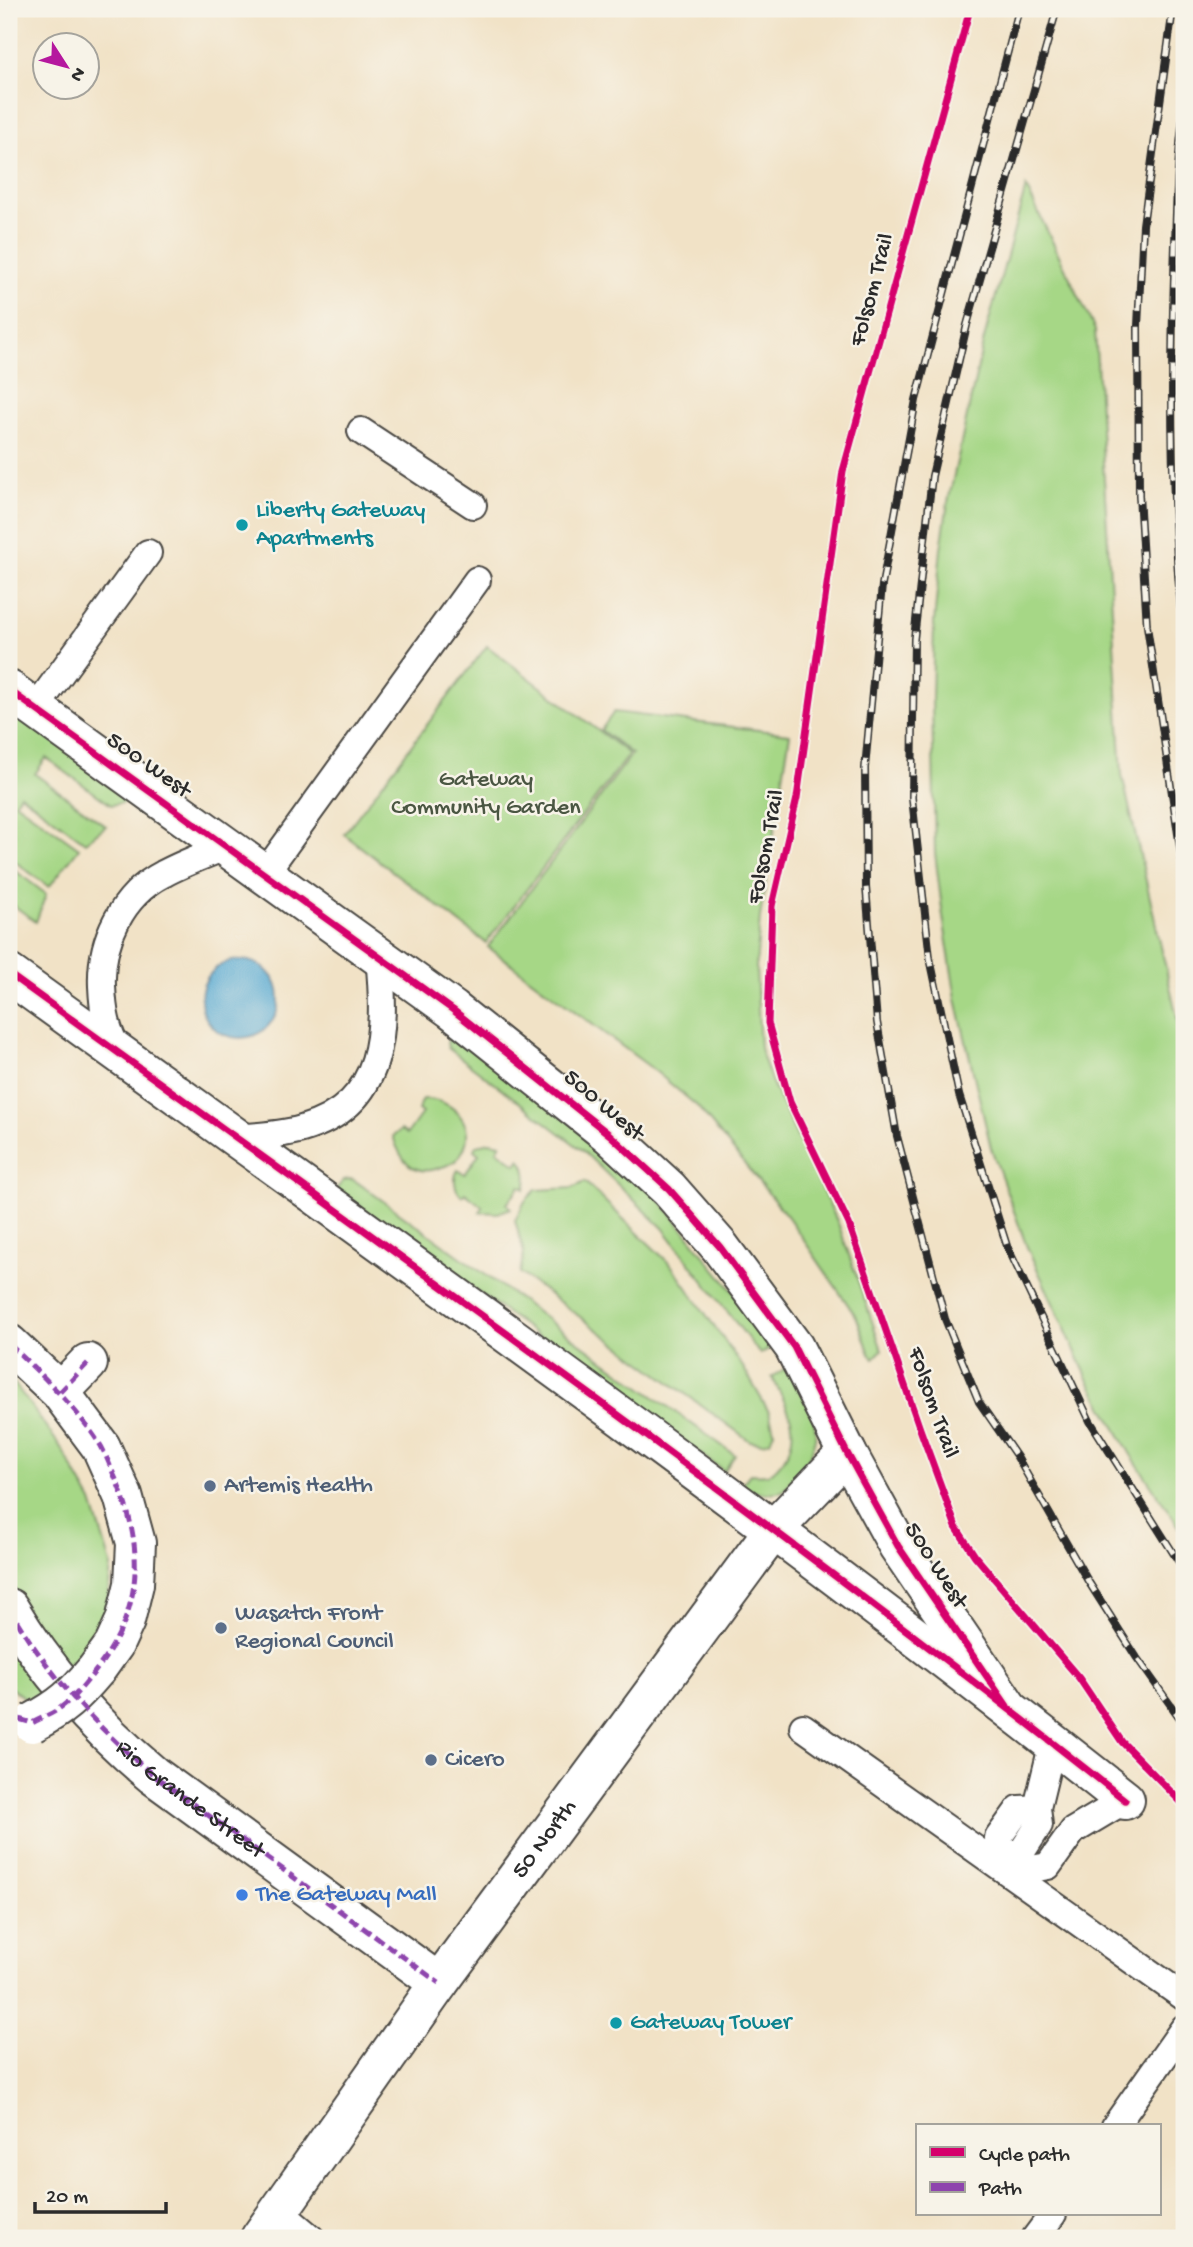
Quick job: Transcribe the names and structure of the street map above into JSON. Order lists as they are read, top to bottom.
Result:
{
  "streets": {
    "street": ["500 West", "Rio Grande Street", "50 North"],
    "cycle path": ["Folsom Trail"]
  },
  "crossings": [
    ["500 West", "50 North"],
    ["Rio Grande Street", "50 North"]
  ],
  "parks": ["Gateway Community Garden"],
  "places": [
    "Liberty Gateway Apartments",
    "Artemis Health",
    "Wasatch Front Regional Council",
    "Cicero",
    "The Gateway Mall",
    "Gateway Tower"
  ],
  "legend": ["Cycle path", "Path"],
  "scale_bar": "20 m",
  "north": "bottom right"
}
